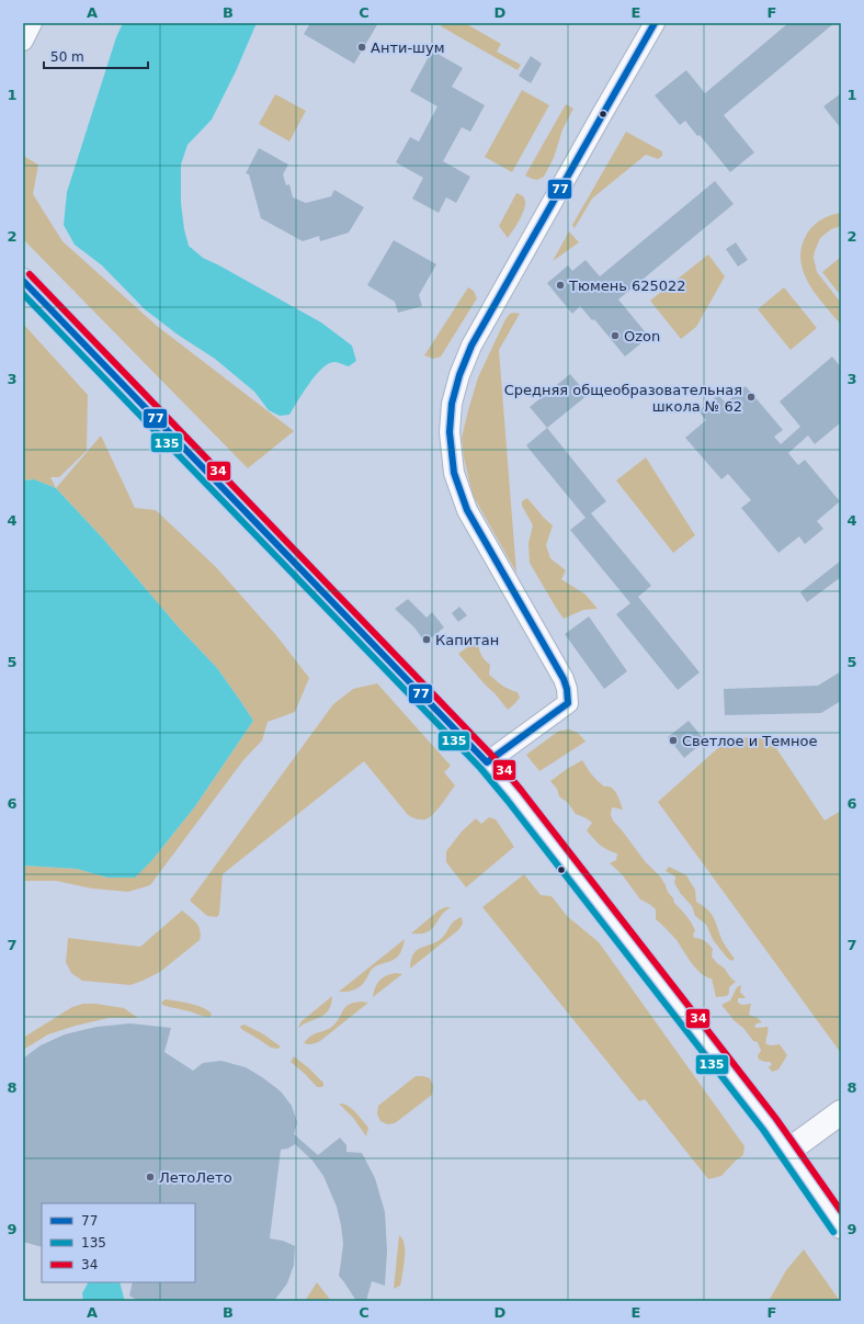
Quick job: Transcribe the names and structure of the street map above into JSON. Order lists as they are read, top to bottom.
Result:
{
  "places": [
    "Анти-шум",
    "Тюмень 625022",
    "Ozon",
    "Средняя общеобразовательная школа № 62",
    "Капитан",
    "Светлое и Темное",
    "ЛетоЛето"
  ],
  "lines": ["transit line 77", "transit line 34", "transit line 135"],
  "legend": ["77", "135", "34"],
  "scale_bar": "50 m",
  "grid": {
    "columns": [
      "A",
      "B",
      "C",
      "D",
      "E",
      "F"
    ],
    "rows": [
      "1",
      "2",
      "3",
      "4",
      "5",
      "6",
      "7",
      "8",
      "9"
    ]
  }
}
